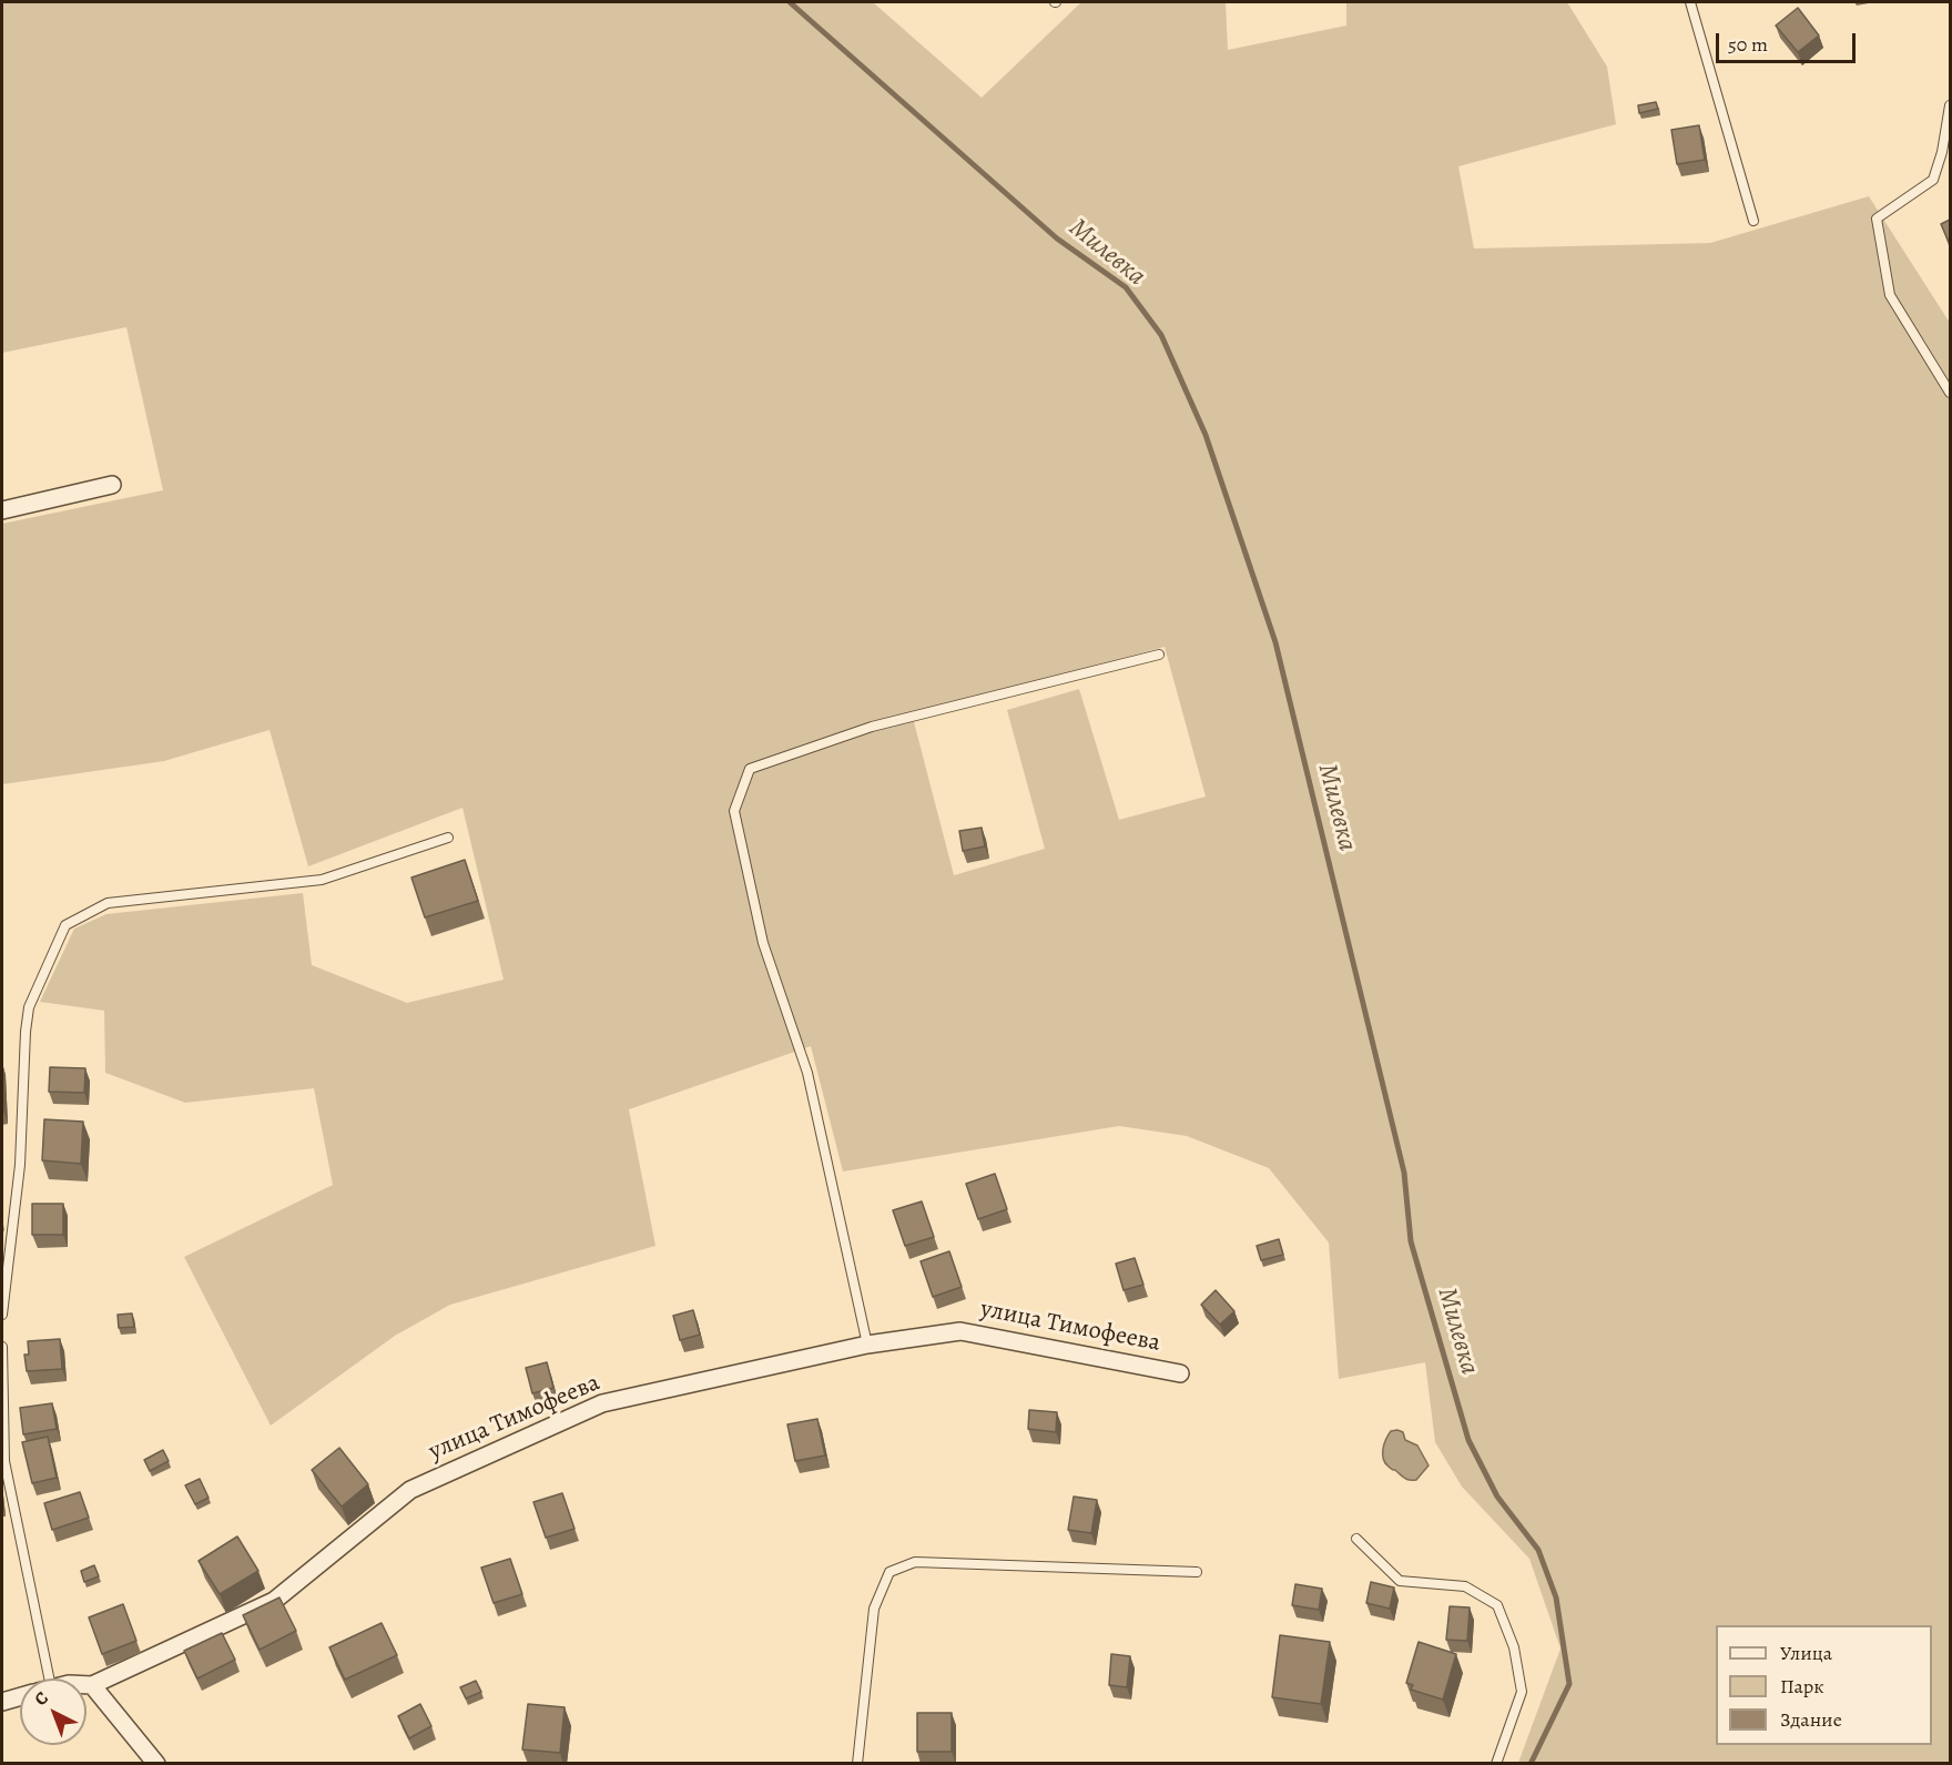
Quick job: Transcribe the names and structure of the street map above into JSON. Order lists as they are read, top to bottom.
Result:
{
  "streets": {
    "street": ["улица Тимофеева"]
  },
  "water": ["Милевка"],
  "legend": ["Улица", "Парк", "Здание"],
  "scale_bar": "50 m",
  "north": "top left"
}
